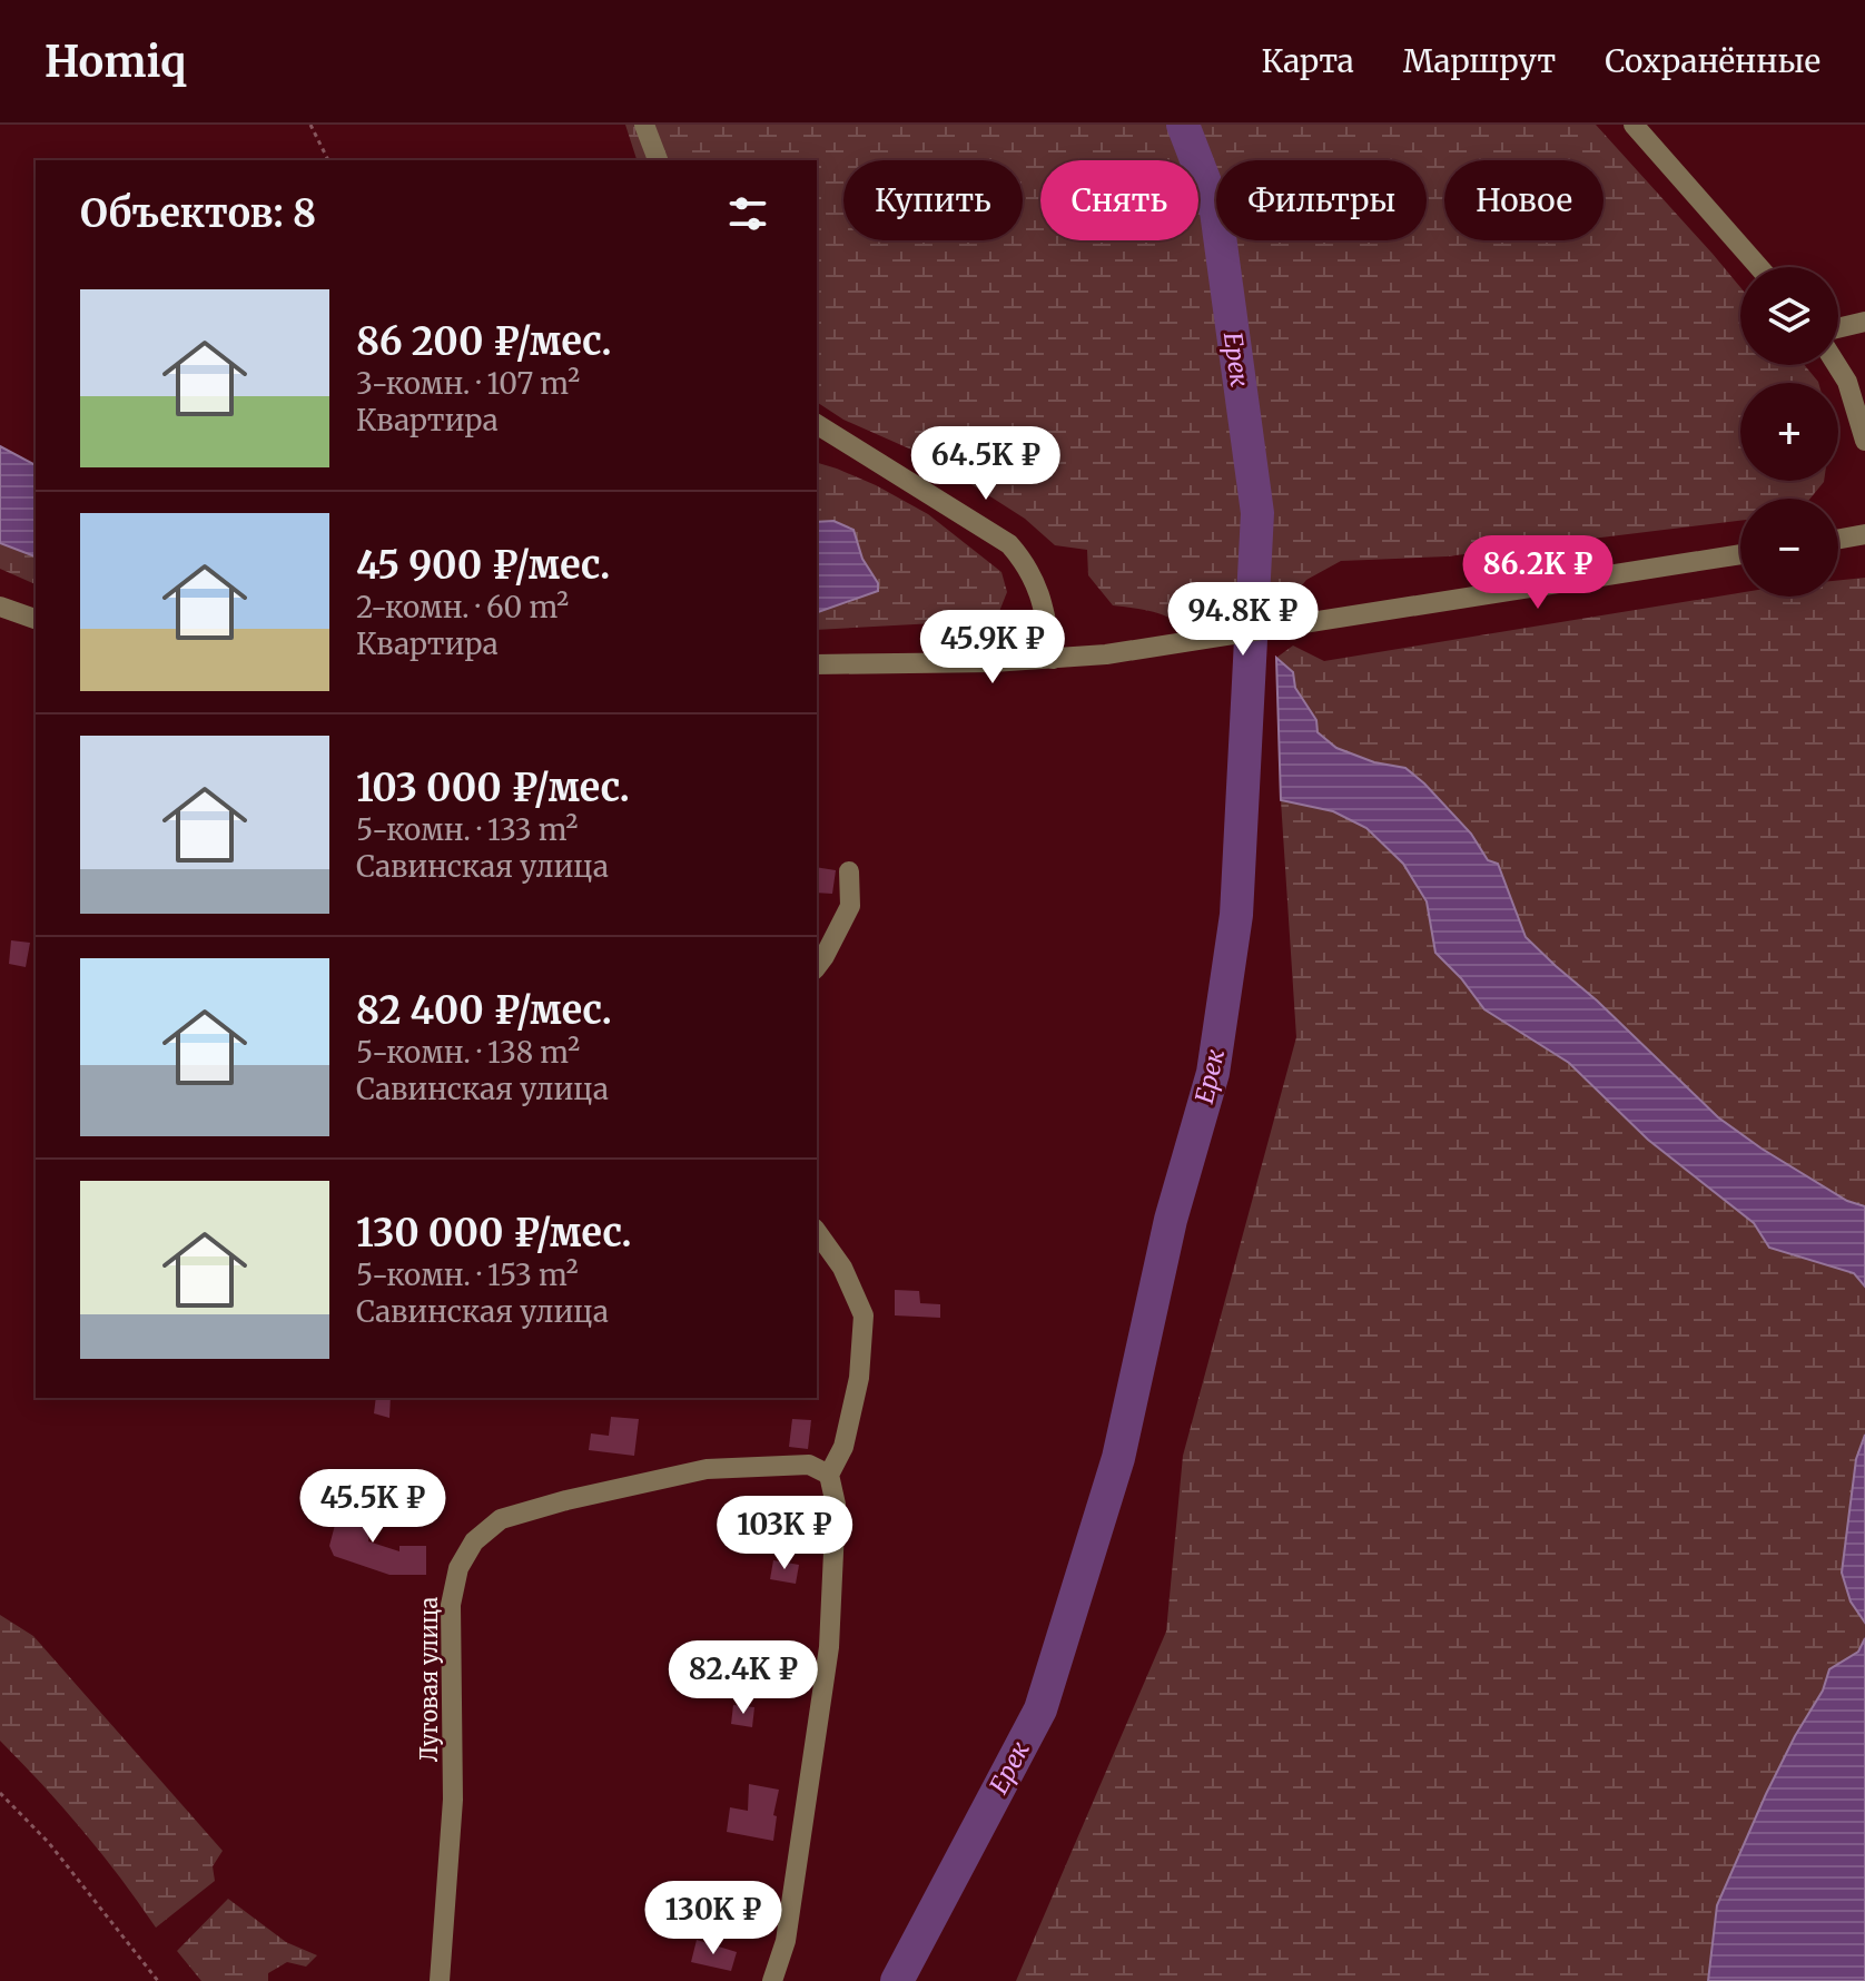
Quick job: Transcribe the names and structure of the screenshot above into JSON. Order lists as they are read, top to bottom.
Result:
{
  "streets": {
    "street": ["Луговая улица"]
  },
  "water": ["Ерек"],
  "page": {
    "header": "Homiq",
    "nav": ["Карта", "Маршрут", "Сохранённые"],
    "chip": [
      "Купить",
      "Снять",
      "Фильтры",
      "Новое"
    ],
    "heading": "Объектов: 8",
    "map_buttons": ["+", "−"],
    "list": [
      {
        "name": "86 200 ₽/мес.",
        "note": "3-комн. · 107 m² · Квартира"
      },
      {
        "name": "45 900 ₽/мес.",
        "note": "2-комн. · 60 m² · Квартира"
      },
      {
        "name": "103 000 ₽/мес.",
        "note": "5-комн. · 133 m² · Савинская улица"
      },
      {
        "name": "82 400 ₽/мес.",
        "note": "5-комн. · 138 m² · Савинская улица"
      },
      {
        "name": "130 000 ₽/мес.",
        "note": "5-комн. · 153 m² · Савинская улица"
      }
    ],
    "price": [
      "64.5K ₽",
      "86.2K ₽",
      "94.8K ₽",
      "45.9K ₽",
      "45.5K ₽",
      "103K ₽",
      "82.4K ₽",
      "130K ₽"
    ]
  }
}
